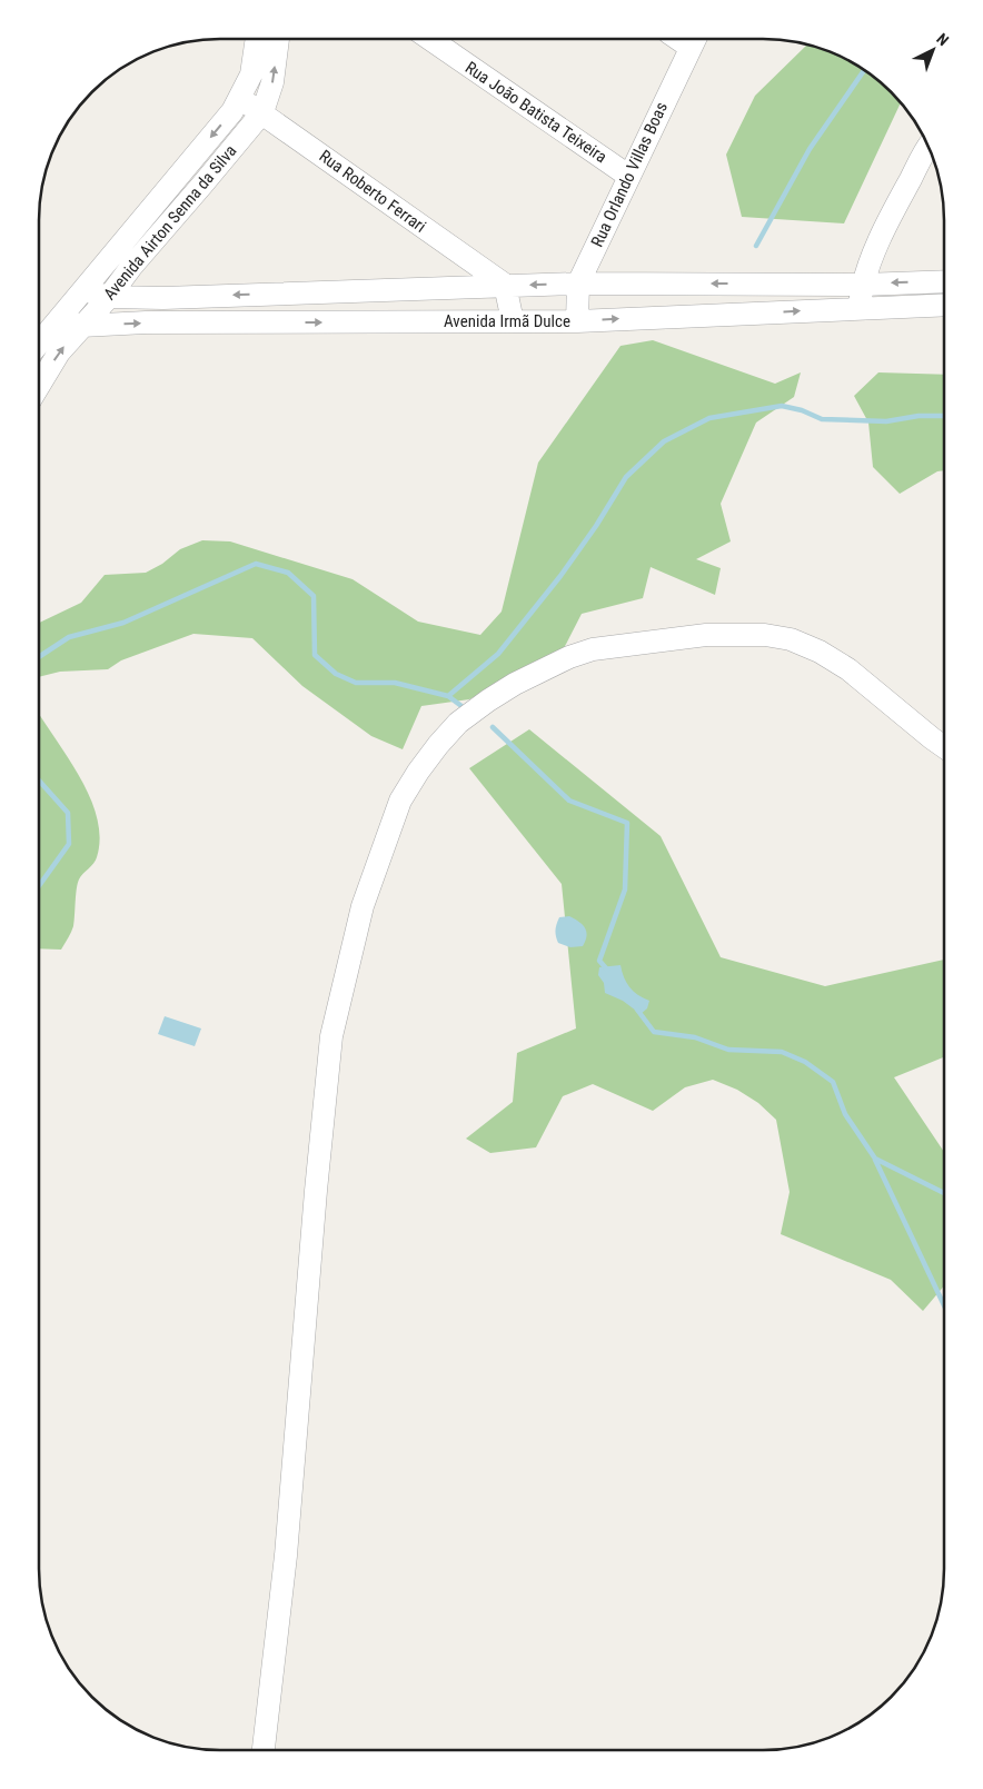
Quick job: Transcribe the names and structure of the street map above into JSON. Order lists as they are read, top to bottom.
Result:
{
  "streets": {
    "street": [
      "Rua João Batista Teixeira",
      "Rua Orlando Villas Boas",
      "Rua Roberto Ferrari",
      "Avenida Airton Senna da Silva",
      "Avenida Irmã Dulce"
    ]
  },
  "crossings": [
    ["Rua João Batista Teixeira", "Rua Orlando Villas Boas"],
    ["Rua Orlando Villas Boas", "Avenida Irmã Dulce"],
    ["Rua Roberto Ferrari", "Avenida Airton Senna da Silva"],
    ["Rua Roberto Ferrari", "Avenida Irmã Dulce"],
    ["Avenida Airton Senna da Silva", "Avenida Irmã Dulce"]
  ],
  "north": "top right"
}
